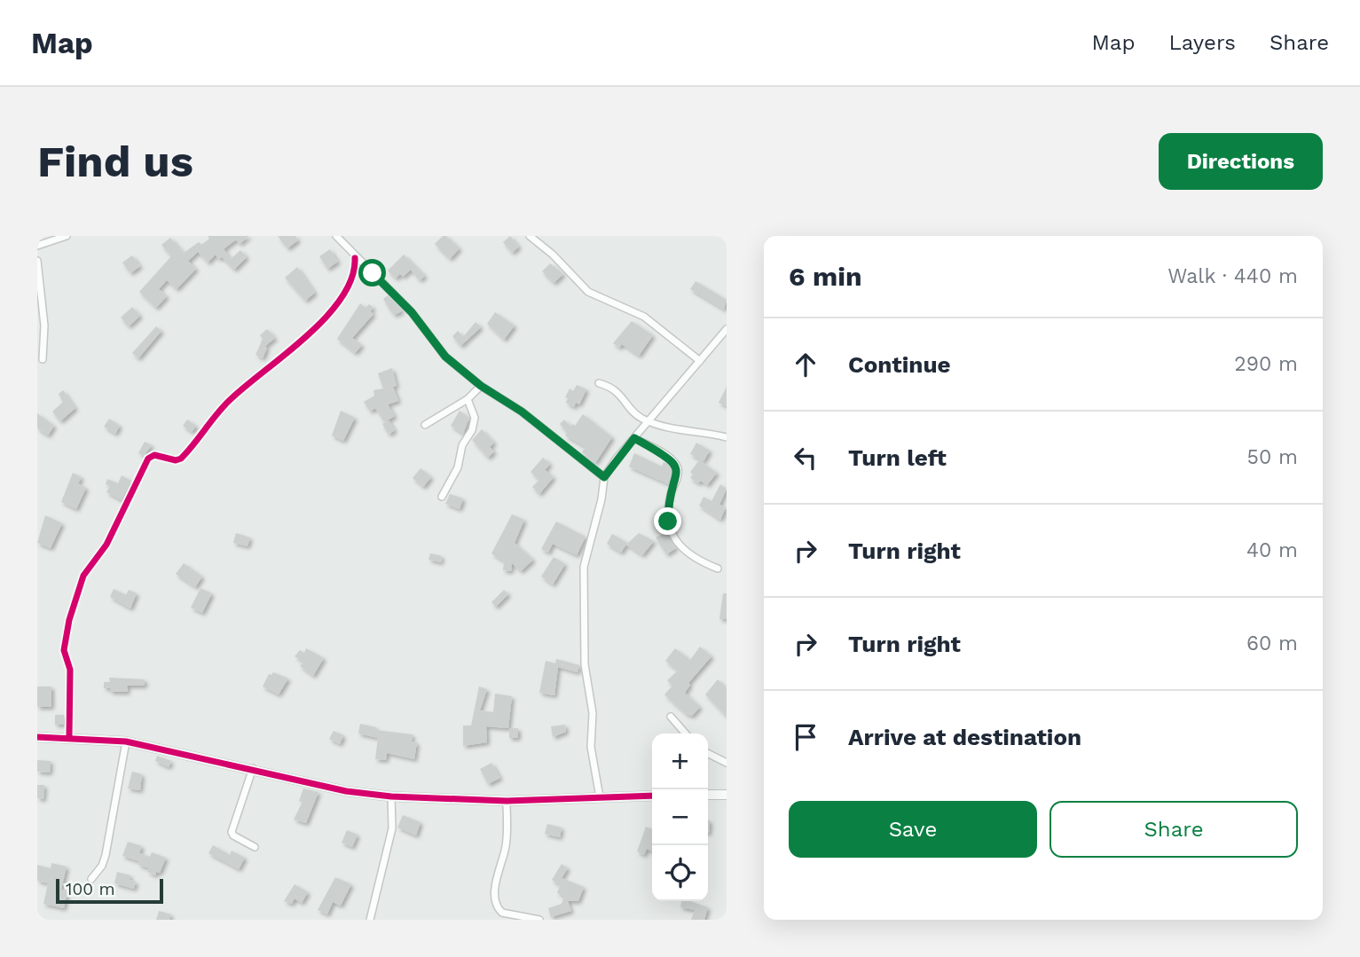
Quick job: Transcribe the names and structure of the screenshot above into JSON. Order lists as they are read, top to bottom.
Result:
{
  "scale_bar": "100 m",
  "page": {
    "header": "Map",
    "nav": ["Map", "Layers", "Share"],
    "buttons": [
      "Directions",
      ["Save", "Share"]
    ],
    "title": "Find us",
    "heading": ["6 min", "Walk · 440 m"],
    "list": [
      ["Continue", "290 m"],
      ["Turn left", "50 m"],
      ["Turn right", "40 m"],
      ["Turn right", "60 m"],
      "Arrive at destination"
    ],
    "map_buttons": ["+", "−"],
    "scale": "100 m"
  }
}
